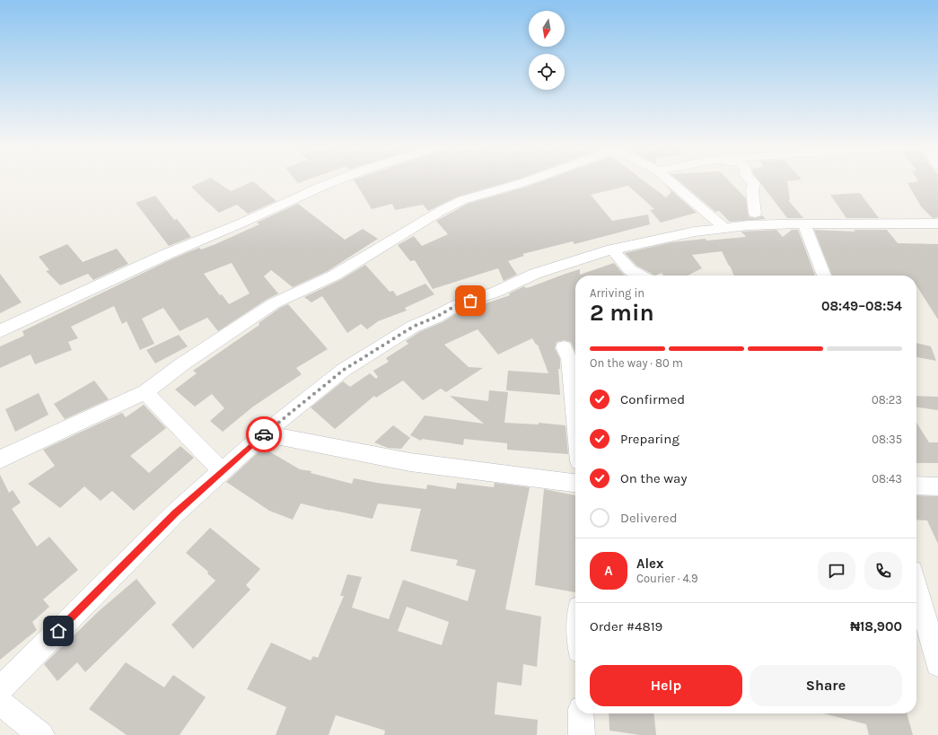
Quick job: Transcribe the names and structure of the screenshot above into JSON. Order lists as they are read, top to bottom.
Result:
{
  "north": "bottom",
  "page": {
    "heading": ["2 min", "Arriving in", "08:49–08:54"],
    "panel": [
      "Alex",
      "Courier · 4.9",
      "Order #4819",
      "₦18,900"
    ],
    "bar": "On the way · 80 m",
    "list": [
      ["Confirmed", "08:23"],
      ["Preparing", "08:35"],
      ["On the way", "08:43"],
      "Delivered"
    ],
    "round": "A",
    "buttons": ["Help", "Share"]
  }
}
